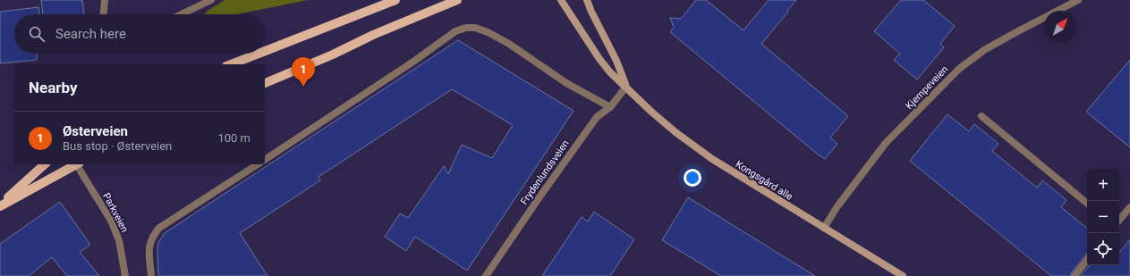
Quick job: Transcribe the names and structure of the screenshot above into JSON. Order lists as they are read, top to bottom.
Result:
{
  "streets": {
    "street": [
      "Kjempeveien",
      "Frydenlundsveien",
      "Kongsgård alle",
      "Parkveien"
    ]
  },
  "crossings": [
    ["Kjempeveien", "Kongsgård alle"],
    ["Frydenlundsveien", "Kongsgård alle"]
  ],
  "north": "top right",
  "page": {
    "search": "Search here",
    "pins": "1",
    "heading": "Nearby",
    "list": [
      {
        "mark": "1",
        "name": "Østerveien",
        "note": "Bus stop · Østerveien",
        "value": "100 m"
      }
    ],
    "map_buttons": ["+", "−"]
  }
}
